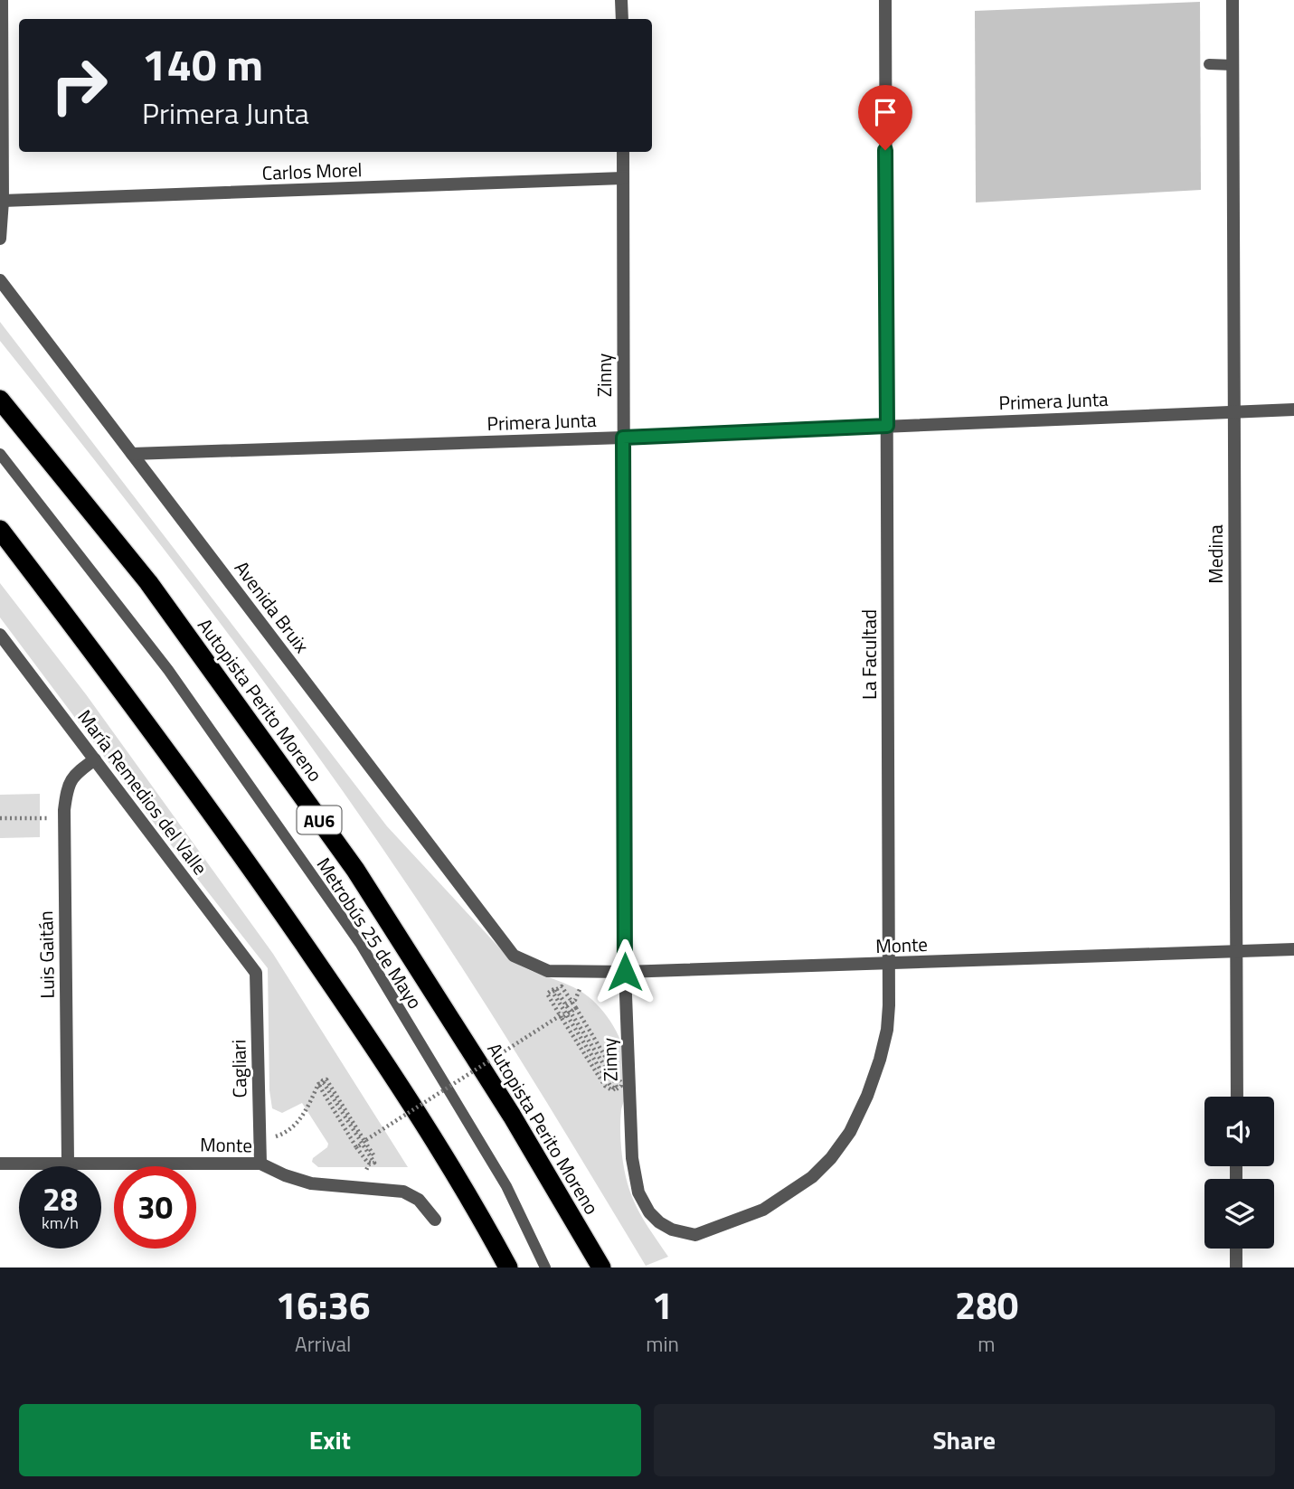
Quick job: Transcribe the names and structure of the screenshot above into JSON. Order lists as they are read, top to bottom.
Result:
{
  "streets": {
    "highway": ["Autopista Perito Moreno", "AU6"],
    "street": [
      "Carlos Morel",
      "Zinny",
      "Primera Junta",
      "Medina",
      "Avenida Bruix",
      "La Facultad",
      "María Remedios del Valle",
      "Monte",
      "Luis Gaitán",
      "Cagliari"
    ],
    "lane": ["Metrobús 25 de Mayo"]
  },
  "crossings": [
    ["Carlos Morel", "Zinny"],
    ["Zinny", "Primera Junta"],
    ["Zinny", "La Facultad"],
    ["Zinny", "Monte"],
    ["Primera Junta", "Medina"],
    ["Primera Junta", "Avenida Bruix"],
    ["Primera Junta", "La Facultad"],
    ["Medina", "Monte"],
    ["Avenida Bruix", "Monte"],
    ["La Facultad", "Monte"],
    ["María Remedios del Valle", "Luis Gaitán"],
    ["María Remedios del Valle", "Cagliari"],
    ["Monte", "Luis Gaitán"],
    ["Monte", "Cagliari"]
  ],
  "page": {
    "turn": ["140 m", "Primera Junta"],
    "speed": "28 km/h",
    "limit": "30",
    "eta": [
      "16:36",
      "Arrival",
      "1",
      "min",
      "280",
      "m"
    ],
    "buttons": ["Exit", "Share"]
  }
}
